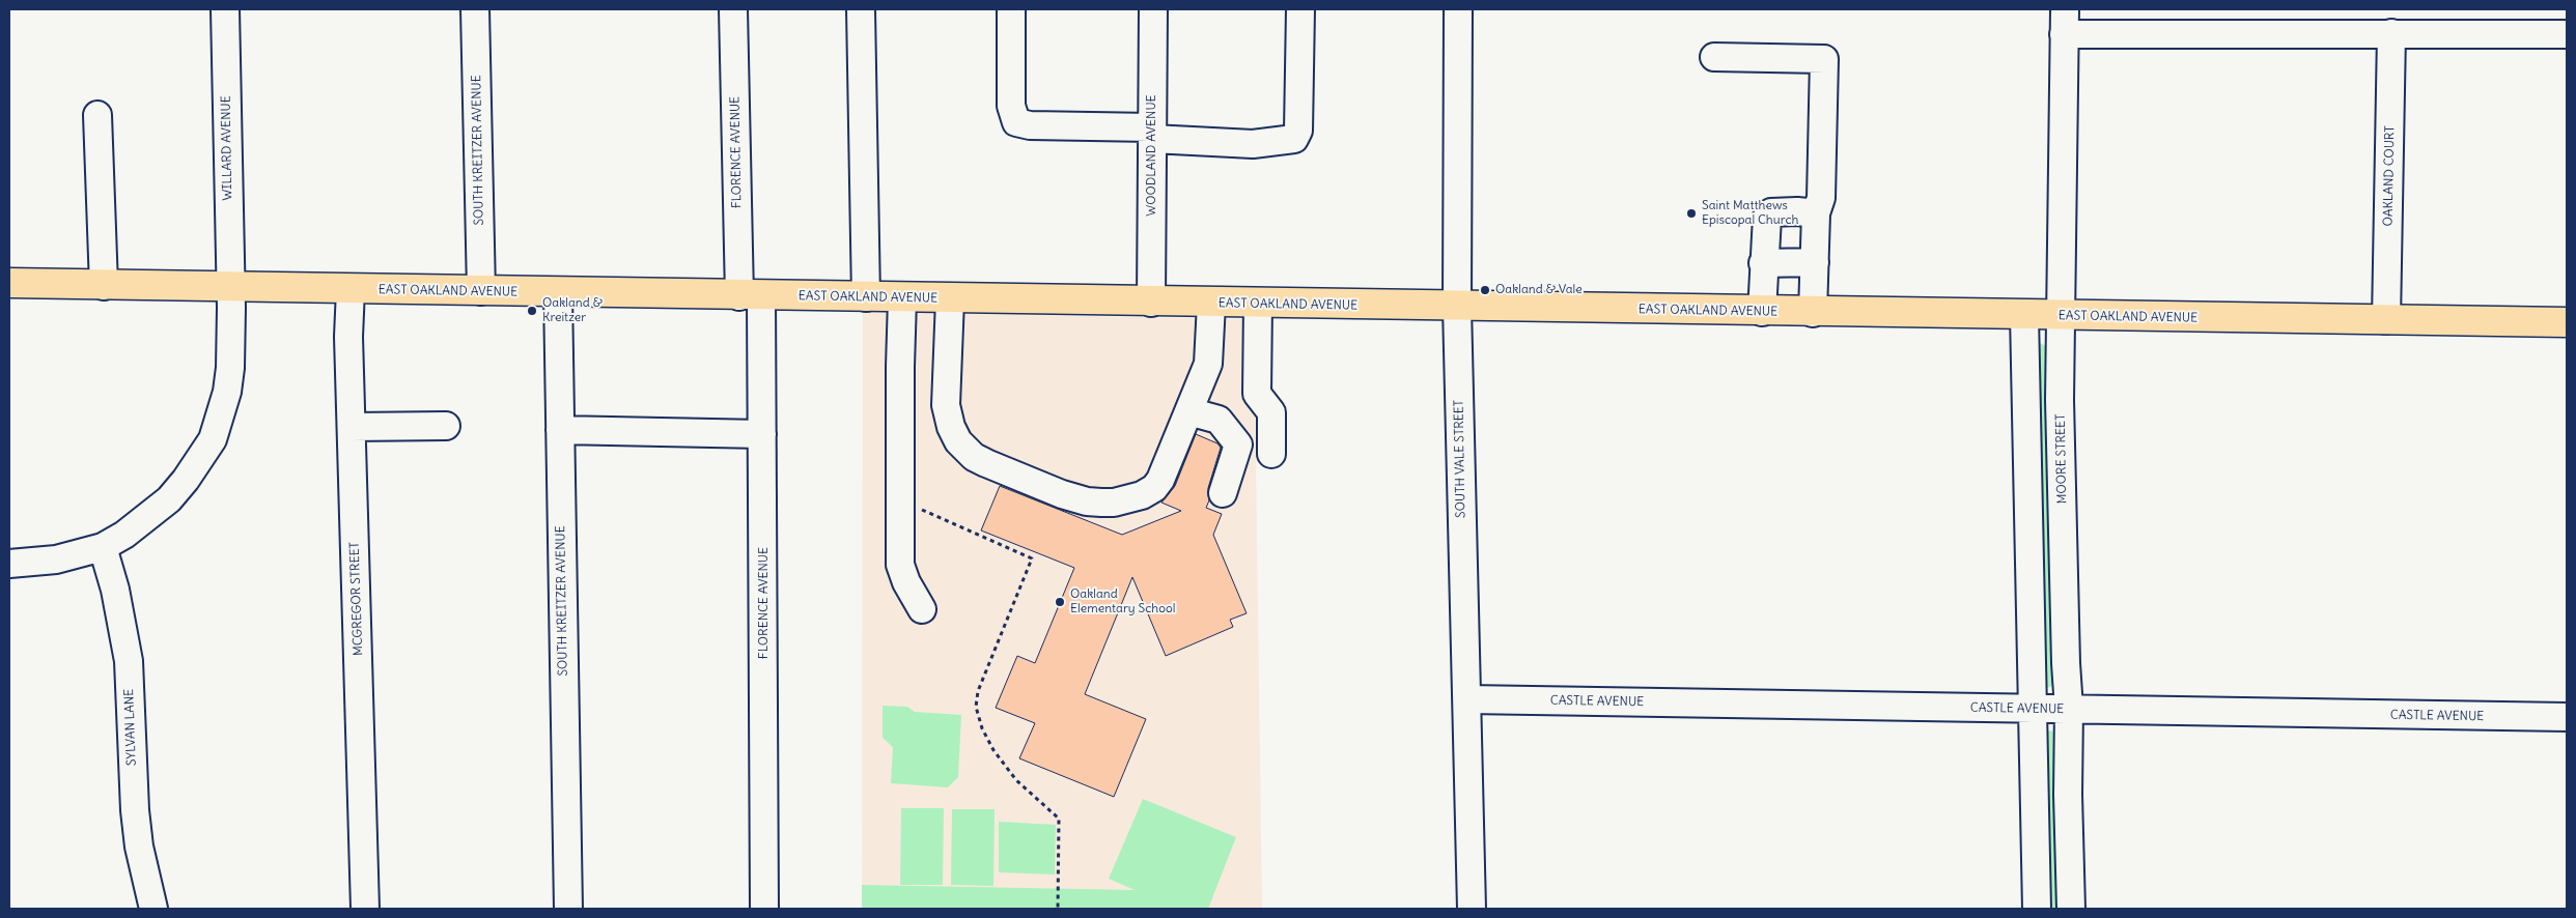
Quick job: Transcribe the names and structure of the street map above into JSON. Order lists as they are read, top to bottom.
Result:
{
  "streets": {
    "main road": ["EAST OAKLAND AVENUE"],
    "street": [
      "WILLARD AVENUE",
      "SOUTH KREITZER AVENUE",
      "FLORENCE AVENUE",
      "WOODLAND AVENUE",
      "OAKLAND COURT",
      "SOUTH VALE STREET",
      "MOORE STREET",
      "MCGREGOR STREET",
      "CASTLE AVENUE",
      "SYLVAN LANE"
    ]
  },
  "crossings": [
    ["WILLARD AVENUE", "EAST OAKLAND AVENUE"],
    ["WILLARD AVENUE", "SYLVAN LANE"],
    ["SOUTH KREITZER AVENUE", "EAST OAKLAND AVENUE"],
    ["FLORENCE AVENUE", "EAST OAKLAND AVENUE"],
    ["WOODLAND AVENUE", "EAST OAKLAND AVENUE"],
    ["OAKLAND COURT", "EAST OAKLAND AVENUE"],
    ["EAST OAKLAND AVENUE", "SOUTH VALE STREET"],
    ["EAST OAKLAND AVENUE", "MOORE STREET"],
    ["EAST OAKLAND AVENUE", "MCGREGOR STREET"],
    ["SOUTH VALE STREET", "CASTLE AVENUE"],
    ["MOORE STREET", "CASTLE AVENUE"]
  ],
  "places": [
    "Saint Matthews Episcopal Church",
    "Oakland & Vale",
    "Oakland & Kreitzer",
    "Oakland Elementary School"
  ]
}
